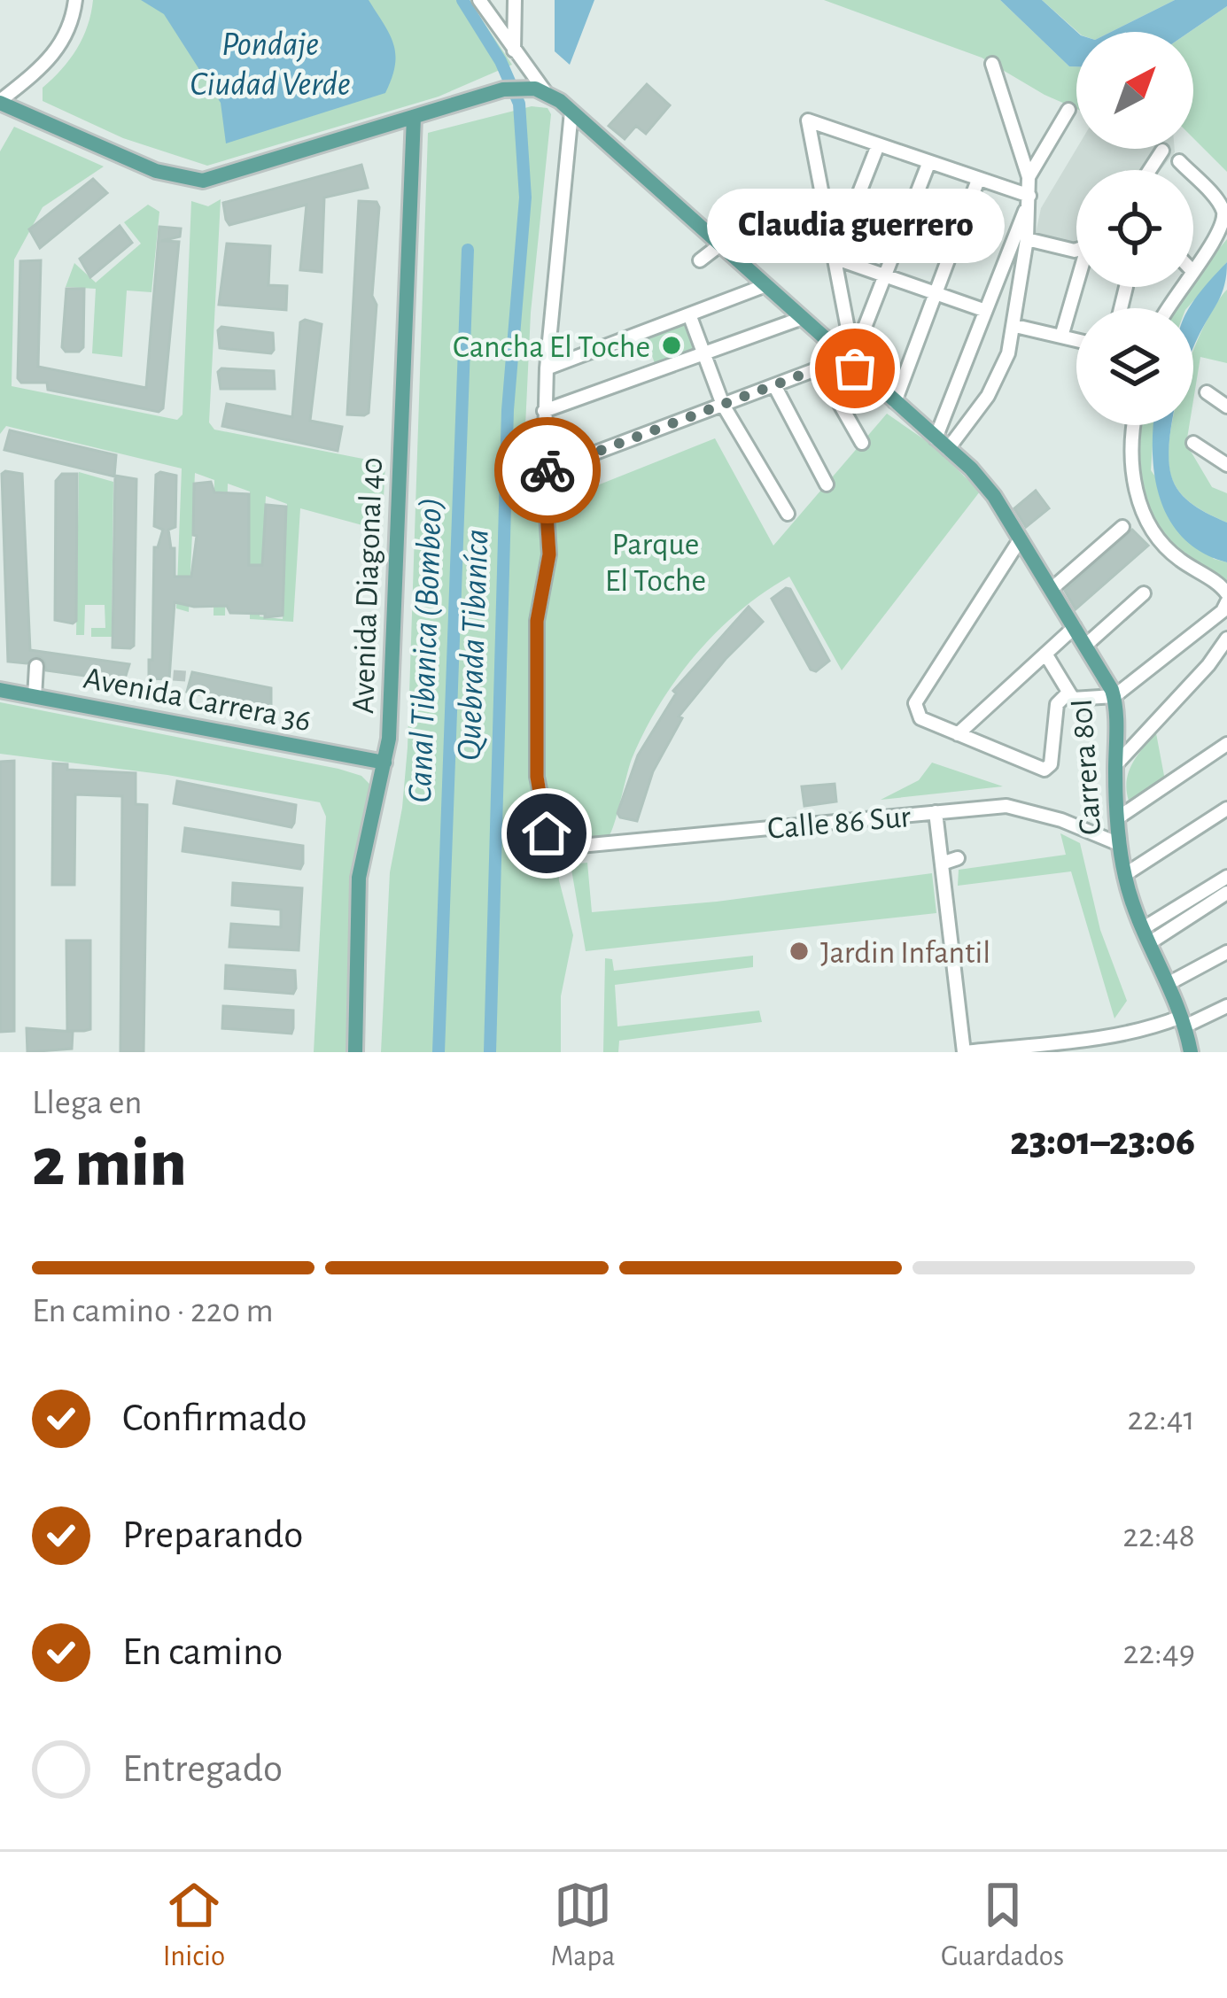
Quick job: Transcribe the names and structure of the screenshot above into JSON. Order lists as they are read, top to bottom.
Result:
{
  "streets": {
    "main road": ["Avenida Diagonal 40", "Avenida Carrera 36", "Carrera 80I"],
    "street": ["Calle 86 Sur"]
  },
  "crossings": [
    ["Avenida Diagonal 40", "Avenida Carrera 36"],
    ["Carrera 80I", "Calle 86 Sur"]
  ],
  "water": ["Pondaje Ciudad Verde", "Quebrada Tibaníca", "Canal Tibanica (Bombeo)"],
  "parks": ["Parque El Toche"],
  "places": ["Cancha El Toche", "Claudia guerrero", "Jardin Infantil"],
  "north": "top right",
  "page": {
    "bubble": "Claudia guerrero",
    "heading": ["2 min", "Llega en", "23:01–23:06"],
    "bar": "En camino · 220 m",
    "list": [
      ["Confirmado", "22:41"],
      ["Preparando", "22:48"],
      ["En camino", "22:49"],
      "Entregado"
    ],
    "tabs": ["Inicio", "Mapa", "Guardados"]
  }
}
